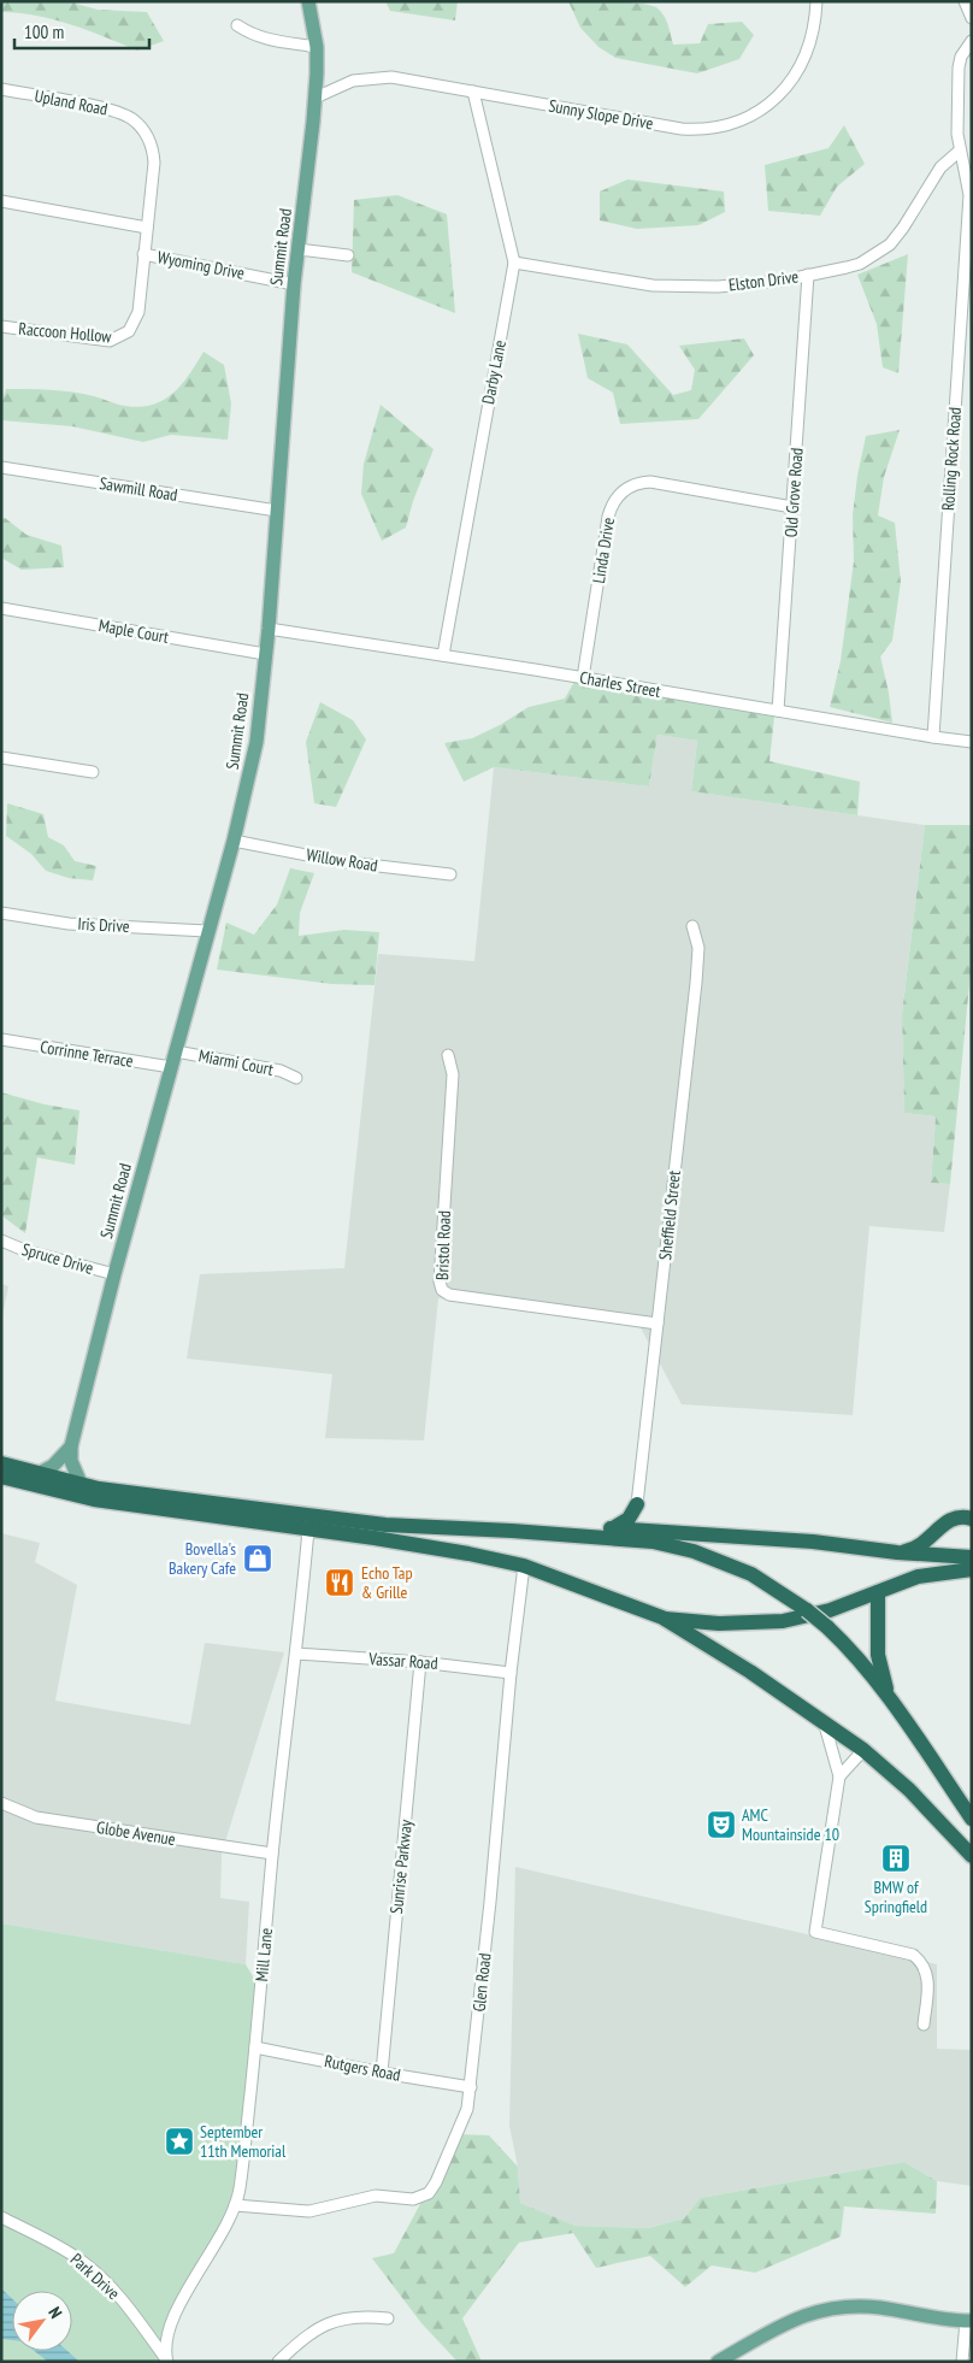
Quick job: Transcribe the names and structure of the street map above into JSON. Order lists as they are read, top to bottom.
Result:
{
  "streets": {
    "main road": ["Summit Road"],
    "street": [
      "Upland Road",
      "Sunny Slope Drive",
      "Wyoming Drive",
      "Elston Drive",
      "Raccoon Hollow",
      "Darby Lane",
      "Rolling Rock Road",
      "Sawmill Road",
      "Old Grove Road",
      "Linda Drive",
      "Maple Court",
      "Charles Street",
      "Willow Road",
      "Iris Drive",
      "Corrinne Terrace",
      "Miarmi Court",
      "Sheffield Street",
      "Bristol Road",
      "Spruce Drive",
      "Vassar Road",
      "Globe Avenue",
      "Sunrise Parkway",
      "Mill Lane",
      "Glen Road",
      "Rutgers Road",
      "Park Drive"
    ]
  },
  "crossings": [
    ["Upland Road", "Wyoming Drive"],
    ["Upland Road", "Raccoon Hollow"],
    ["Sunny Slope Drive", "Summit Road"],
    ["Sunny Slope Drive", "Darby Lane"],
    ["Summit Road", "Wyoming Drive"],
    ["Summit Road", "Sawmill Road"],
    ["Summit Road", "Maple Court"],
    ["Summit Road", "Charles Street"],
    ["Summit Road", "Willow Road"],
    ["Summit Road", "Iris Drive"],
    ["Summit Road", "Corrinne Terrace"],
    ["Summit Road", "Miarmi Court"],
    ["Summit Road", "Spruce Drive"],
    ["Wyoming Drive", "Raccoon Hollow"],
    ["Elston Drive", "Darby Lane"],
    ["Elston Drive", "Rolling Rock Road"],
    ["Elston Drive", "Old Grove Road"],
    ["Darby Lane", "Charles Street"],
    ["Rolling Rock Road", "Charles Street"],
    ["Old Grove Road", "Linda Drive"],
    ["Old Grove Road", "Charles Street"],
    ["Linda Drive", "Charles Street"],
    ["Sheffield Street", "Bristol Road"],
    ["Vassar Road", "Sunrise Parkway"],
    ["Vassar Road", "Mill Lane"],
    ["Vassar Road", "Glen Road"],
    ["Globe Avenue", "Mill Lane"],
    ["Sunrise Parkway", "Rutgers Road"],
    ["Mill Lane", "Glen Road"],
    ["Mill Lane", "Rutgers Road"],
    ["Mill Lane", "Park Drive"],
    ["Glen Road", "Rutgers Road"]
  ],
  "places": {
    "shop": ["Bovella's Bakery Cafe"],
    "restaurant": ["Echo Tap & Grille"],
    "theatre": ["AMC Mountainside 10"],
    "building": ["BMW of Springfield"],
    "place": ["September 11th Memorial"]
  },
  "scale_bar": "100 m",
  "north": "top right"
}
